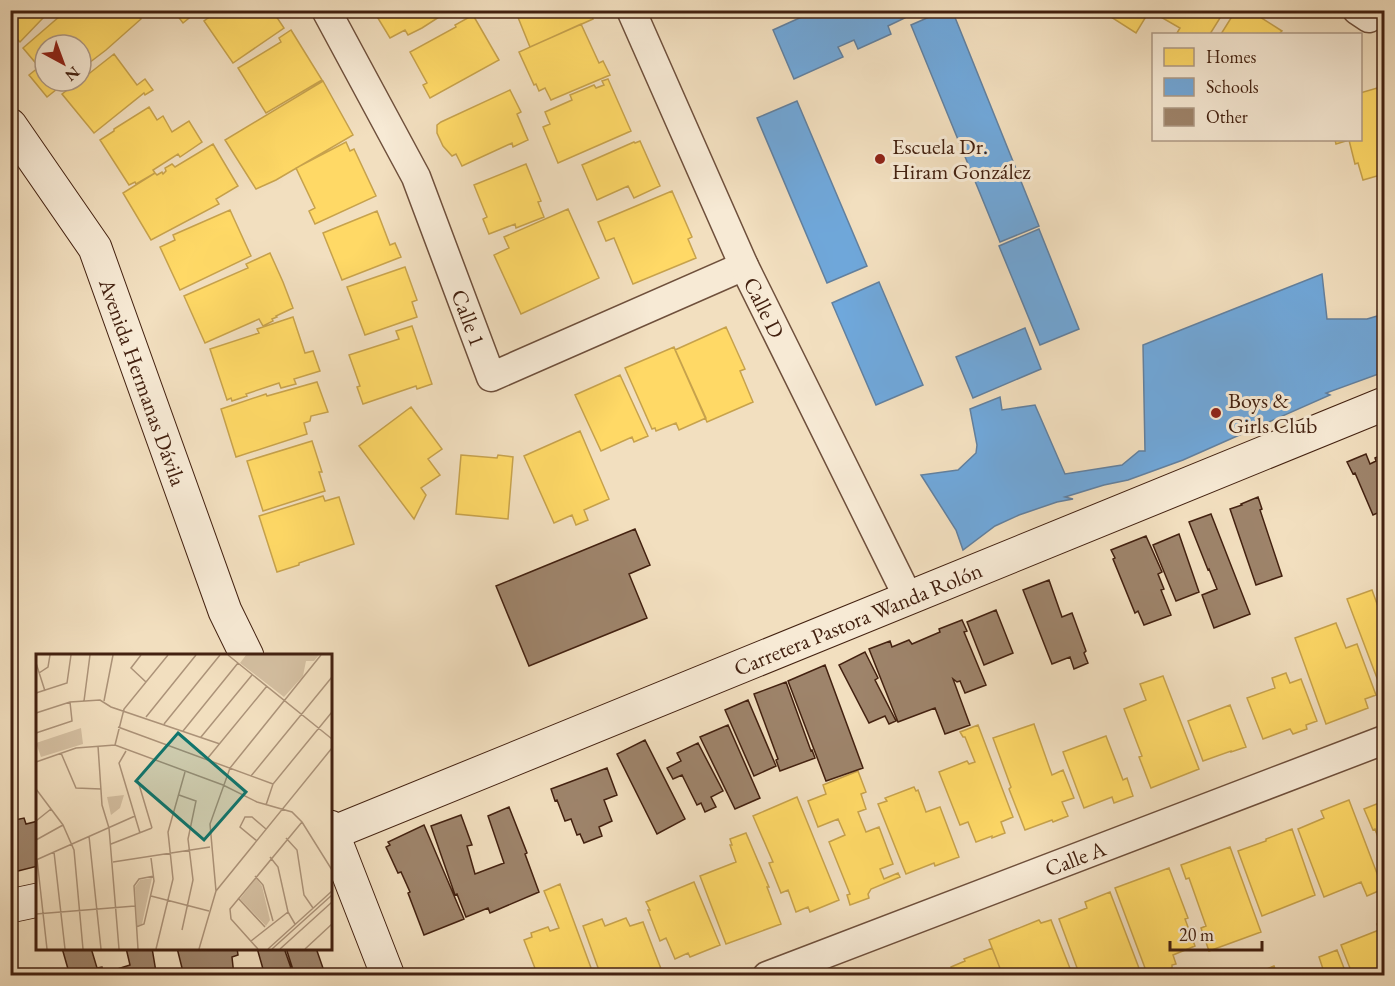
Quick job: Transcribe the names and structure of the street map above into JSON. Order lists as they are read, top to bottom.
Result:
{
  "streets": {
    "street": [
      "Calle D",
      "Calle 1",
      "Avenida Hermanas Dávila",
      "Carretera Pastora Wanda Rolón",
      "Calle A"
    ]
  },
  "crossings": [
    ["Calle D", "Calle 1"],
    ["Calle D", "Carretera Pastora Wanda Rolón"]
  ],
  "places": ["Escuela Dr. Hiram González", "Boys & Girls Club"],
  "legend": ["Homes", "Schools", "Other"],
  "scale_bar": "20 m",
  "north": "bottom right"
}
